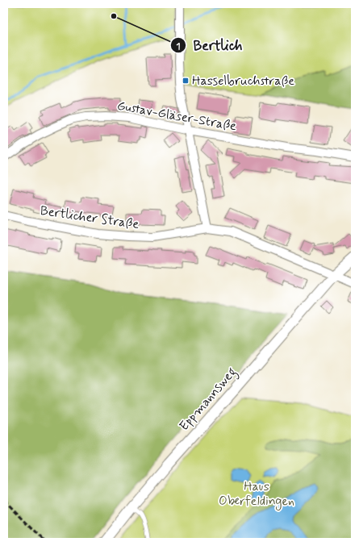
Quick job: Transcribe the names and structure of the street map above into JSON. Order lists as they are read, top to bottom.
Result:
{
  "streets": {
    "street": ["Gustav-Gläser-Straße", "Bertlicher Straße", "Eppmannsweg"]
  },
  "crossings": [
    ["Bertlicher Straße", "Eppmannsweg"]
  ],
  "parks": ["Haus Oberfeldingen"],
  "places": {
    "other": ["Bertlich"],
    "transit": ["Hasselbruchstraße"]
  }
}
